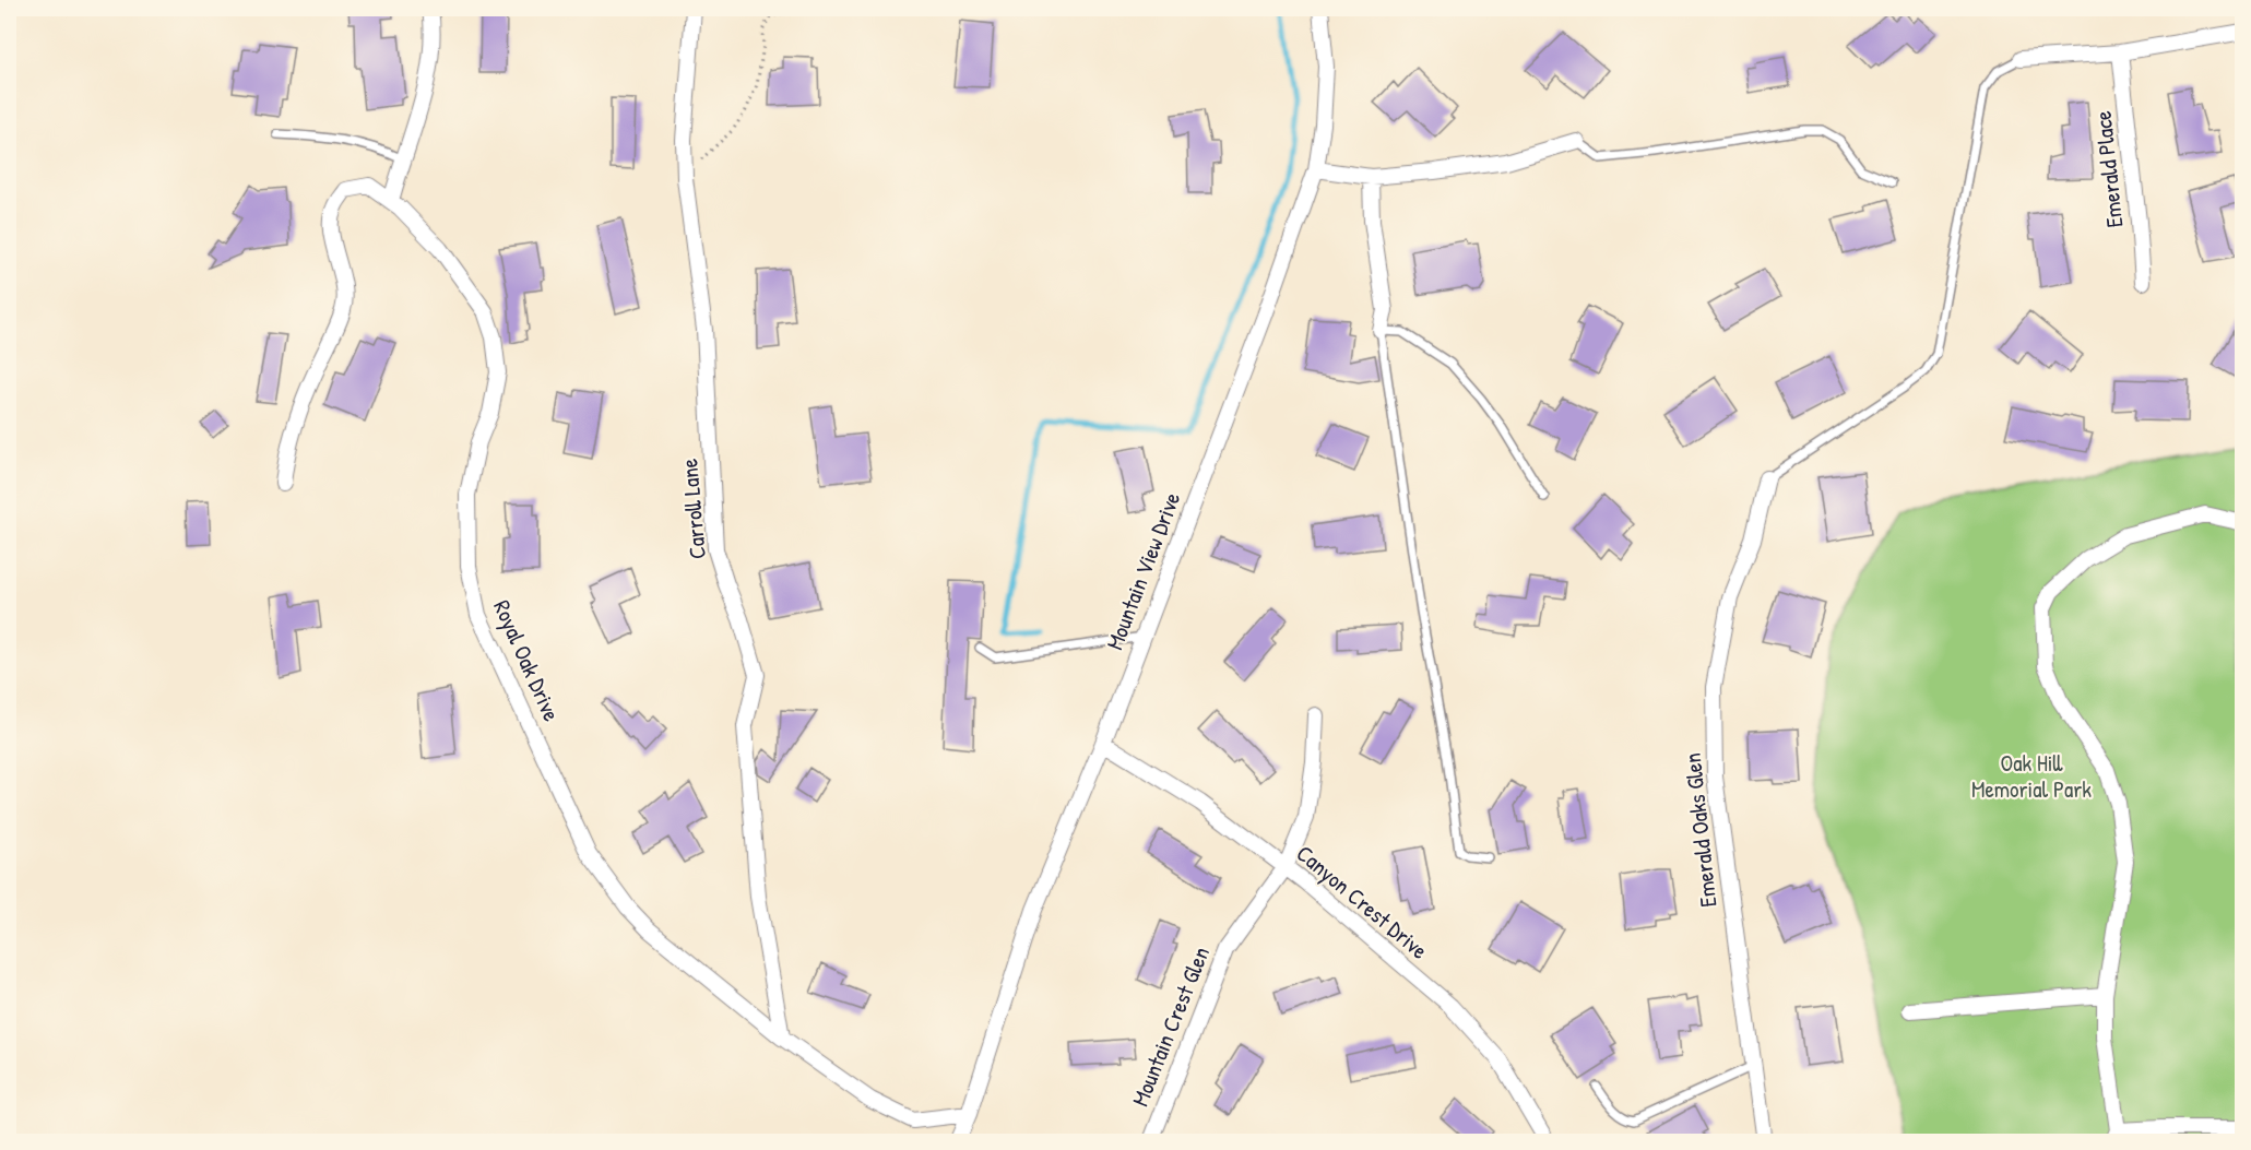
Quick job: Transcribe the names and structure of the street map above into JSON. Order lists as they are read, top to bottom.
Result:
{
  "streets": {
    "street": [
      "Emerald Place",
      "Carroll Lane",
      "Mountain View Drive",
      "Royal Oak Drive",
      "Emerald Oaks Glen",
      "Canyon Crest Drive",
      "Mountain Crest Glen"
    ]
  },
  "crossings": [
    ["Carroll Lane", "Royal Oak Drive"],
    ["Mountain View Drive", "Royal Oak Drive"],
    ["Mountain View Drive", "Canyon Crest Drive"],
    ["Canyon Crest Drive", "Mountain Crest Glen"]
  ],
  "parks": ["Oak Hill Memorial Park"]
}
